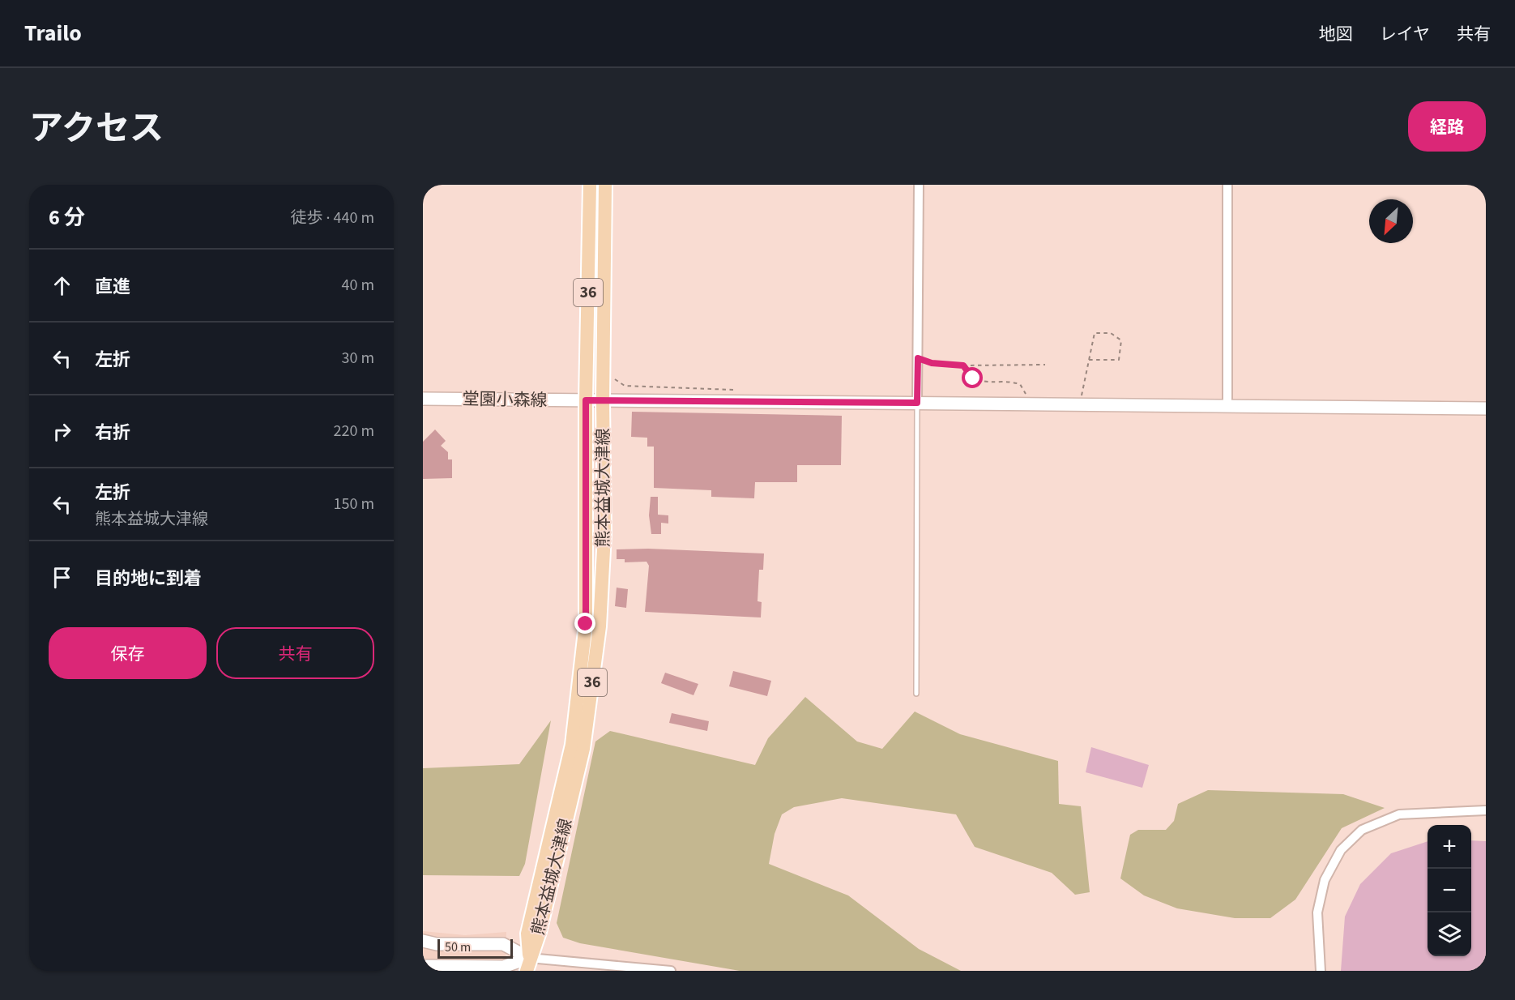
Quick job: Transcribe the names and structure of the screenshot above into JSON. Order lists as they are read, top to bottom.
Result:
{
  "streets": {
    "main road": ["36", "熊本益城大津線"],
    "street": ["堂園小森線"]
  },
  "crossings": [
    ["堂園小森線", "熊本益城大津線"]
  ],
  "scale_bar": "50 m",
  "north": "bottom left",
  "page": {
    "header": "Trailo",
    "nav": ["地図", "レイヤ", "共有"],
    "title": "アクセス",
    "buttons": [
      "経路",
      ["保存", "共有"]
    ],
    "heading": ["6 分", "徒歩 · 440 m"],
    "list": [
      ["直進", "40 m"],
      ["左折", "30 m"],
      ["右折", "220 m"],
      ["左折", "熊本益城大津線", "150 m"],
      "目的地に到着"
    ],
    "map_buttons": ["+", "−"],
    "scale": "50 m"
  }
}
